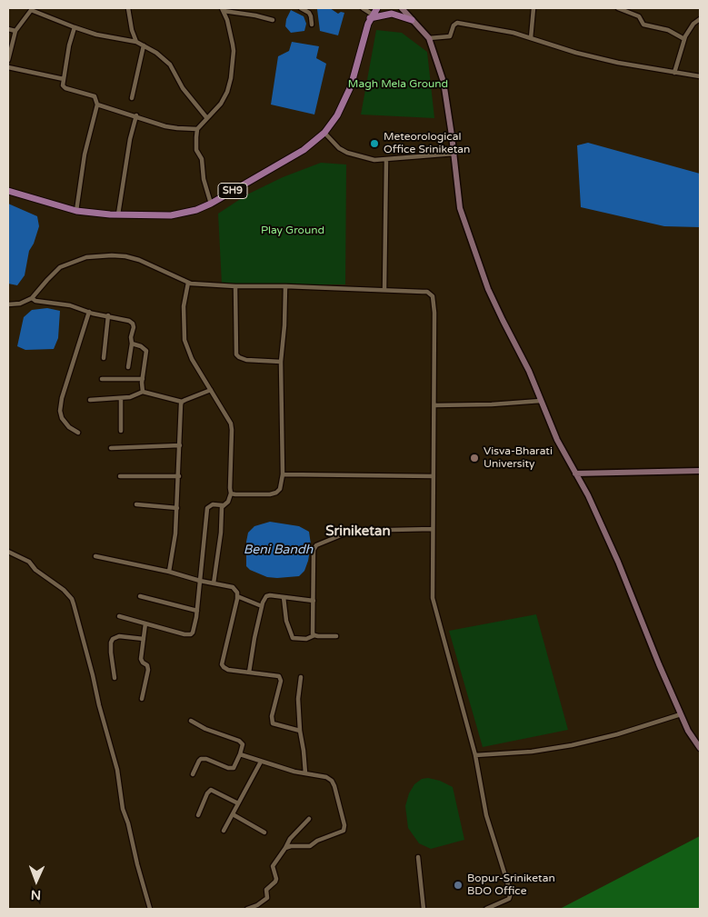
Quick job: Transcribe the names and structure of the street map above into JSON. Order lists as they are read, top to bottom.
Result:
{
  "streets": {
    "main road": ["SH9"]
  },
  "districts": ["Sriniketan"],
  "water": ["Beni Bandh"],
  "parks": ["Magh Mela Ground", "Play Ground"],
  "places": ["Meteorological Office Sriniketan", "Visva-Bharati University", "Bopur-Sriniketan BDO Office"],
  "north": "bottom"
}
